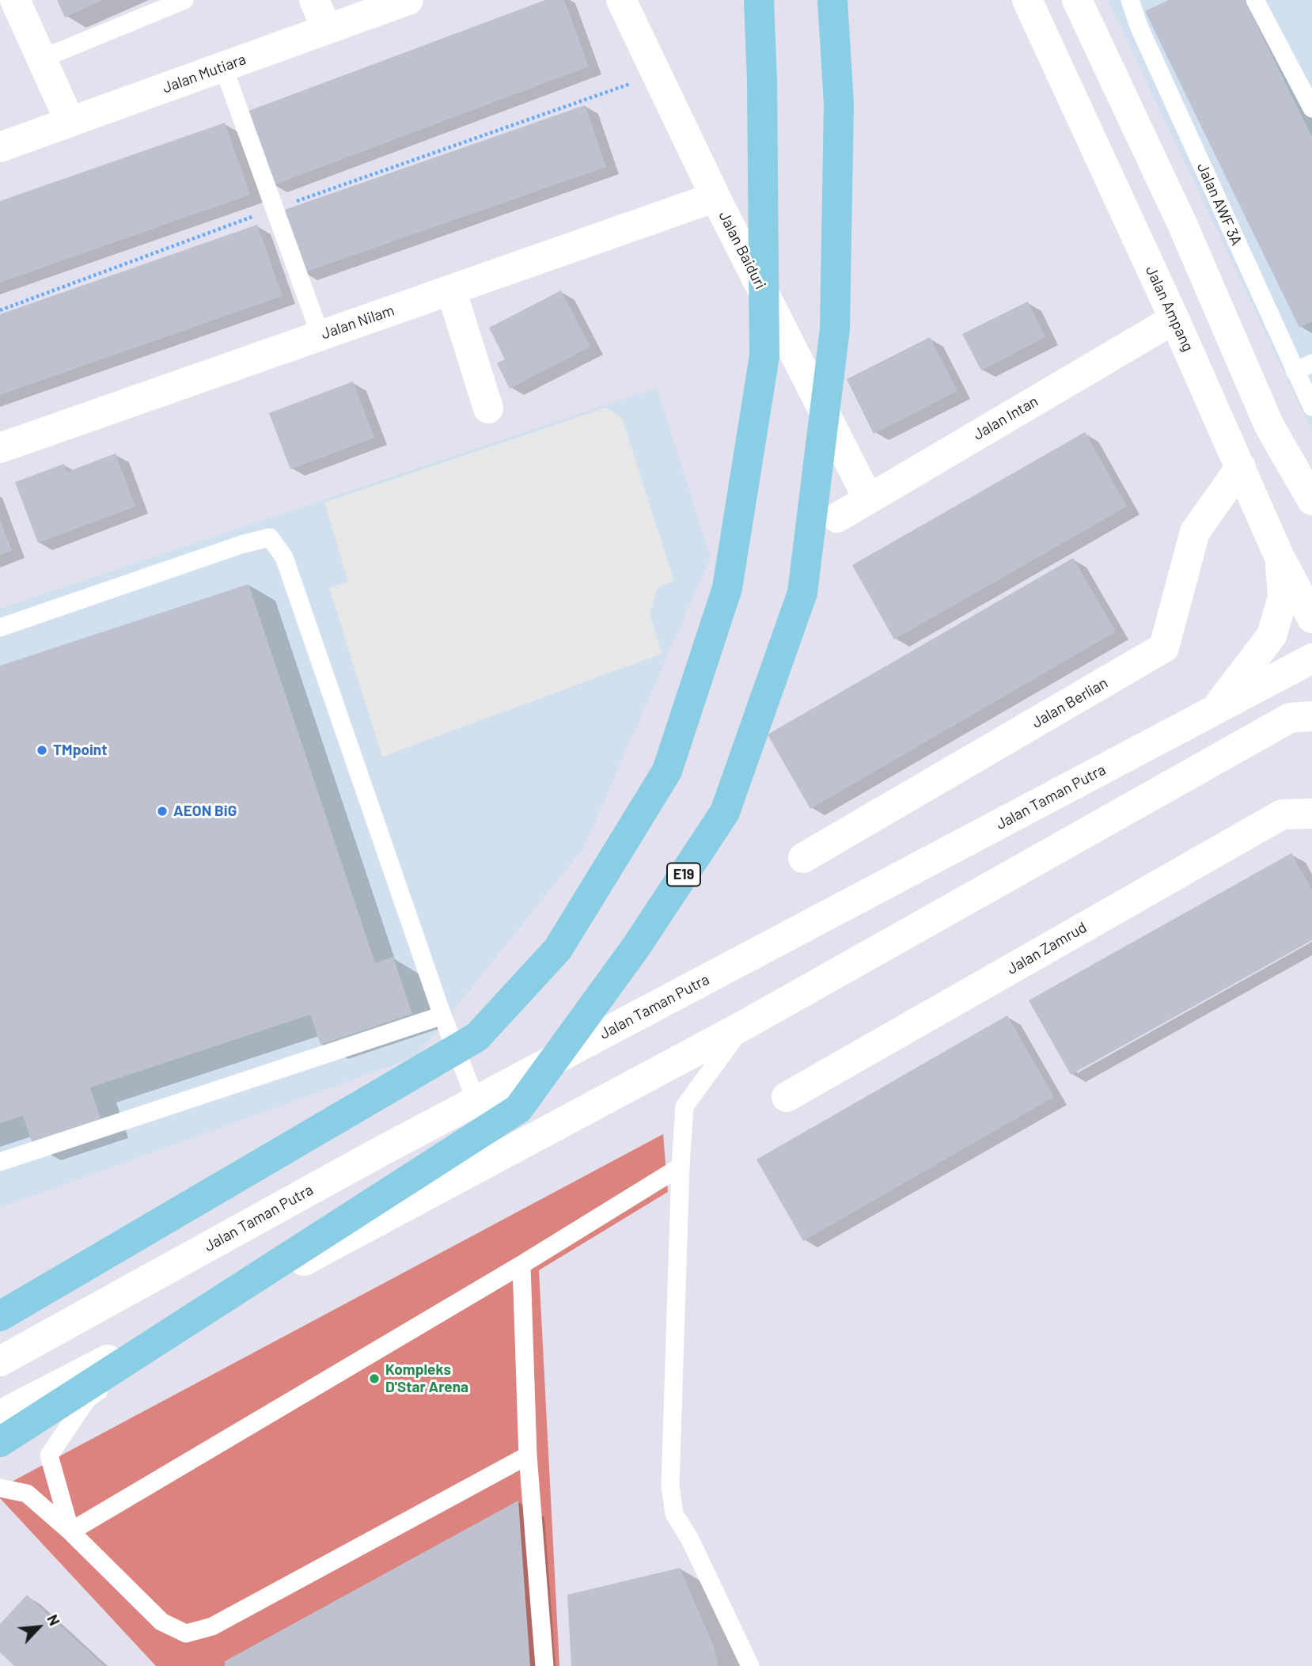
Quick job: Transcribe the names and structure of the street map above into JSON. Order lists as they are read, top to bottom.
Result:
{
  "streets": {
    "highway": ["E19"],
    "street": [
      "Jalan Mutiara",
      "Jalan Baiduri",
      "Jalan Ampang",
      "Jalan Nilam",
      "Jalan Intan",
      "Jalan Berlian",
      "Jalan Taman Putra",
      "Jalan Zamrud"
    ],
    "lane": ["Jalan AWF 3A"]
  },
  "crossings": [
    ["Jalan Baiduri", "Jalan Nilam"],
    ["Jalan Baiduri", "Jalan Intan"],
    ["Jalan Ampang", "Jalan Intan"],
    ["Jalan Ampang", "Jalan Berlian"]
  ],
  "places": ["TMpoint", "AEON BiG", "Kompleks D'Star Arena"],
  "north": "top right"
}
